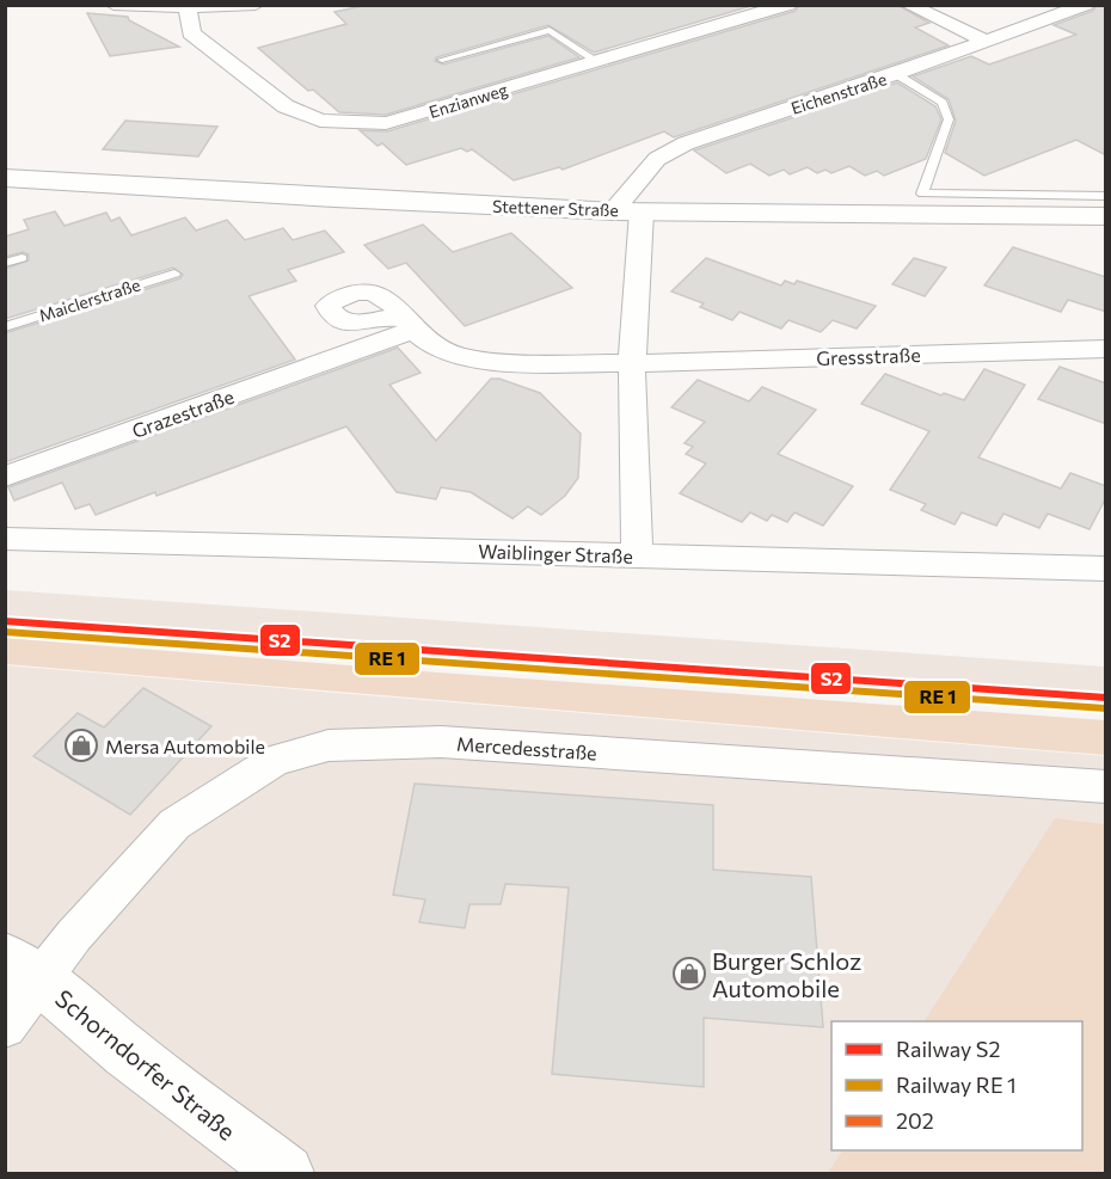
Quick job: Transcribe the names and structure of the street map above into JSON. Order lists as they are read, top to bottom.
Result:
{
  "streets": {
    "street": [
      "Eichenstraße",
      "Enzianweg",
      "Stettener Straße",
      "Gressstraße",
      "Grazestraße",
      "Waiblinger Straße",
      "Mercedesstraße",
      "Schorndorfer Straße"
    ],
    "lane": ["Maiclerstraße"]
  },
  "crossings": [
    ["Eichenstraße", "Stettener Straße"],
    ["Mercedesstraße", "Schorndorfer Straße"]
  ],
  "places": {
    "shop": ["Mersa Automobile", "Burger Schloz Automobile"]
  },
  "lines": ["transit line 202", "rail line S2"],
  "legend": ["Railway S2", "Railway RE 1", "202"]
}
